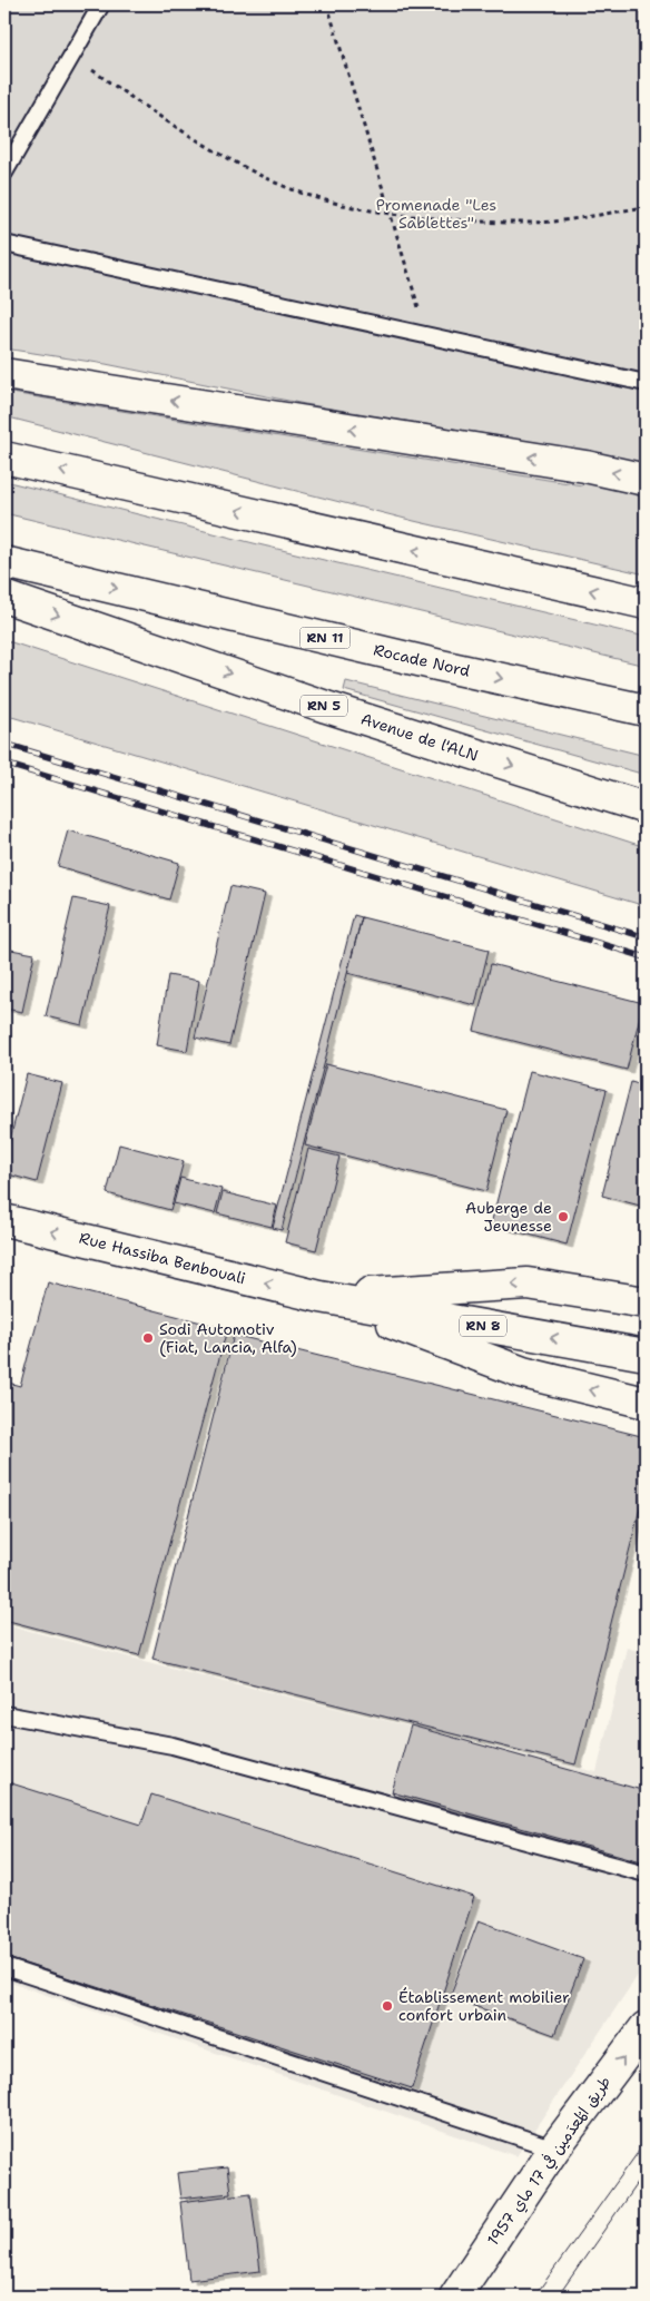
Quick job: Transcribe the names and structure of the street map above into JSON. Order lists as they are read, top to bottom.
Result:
{
  "streets": {
    "main road": [
      "RN 11",
      "Rocade Nord",
      "RN 5",
      "Avenue de l'ALN",
      "Rue Hassiba Benbouali",
      "RN 8",
      "طريق المُعدَمين في 17 ماي 1957"
    ]
  },
  "crossings": [
    ["Rue Hassiba Benbouali", "RN 8"]
  ],
  "one_way": ["Rue Hassiba Benbouali", "طريق المُعدَمين في 17 ماي 1957"],
  "parks": ["Promenade \"Les Sablettes\""],
  "places": ["Auberge de Jeunesse", "Sodi Automotiv (Fiat, Lancia, Alfa)", "Établissement mobilier confort urbain"]
}
